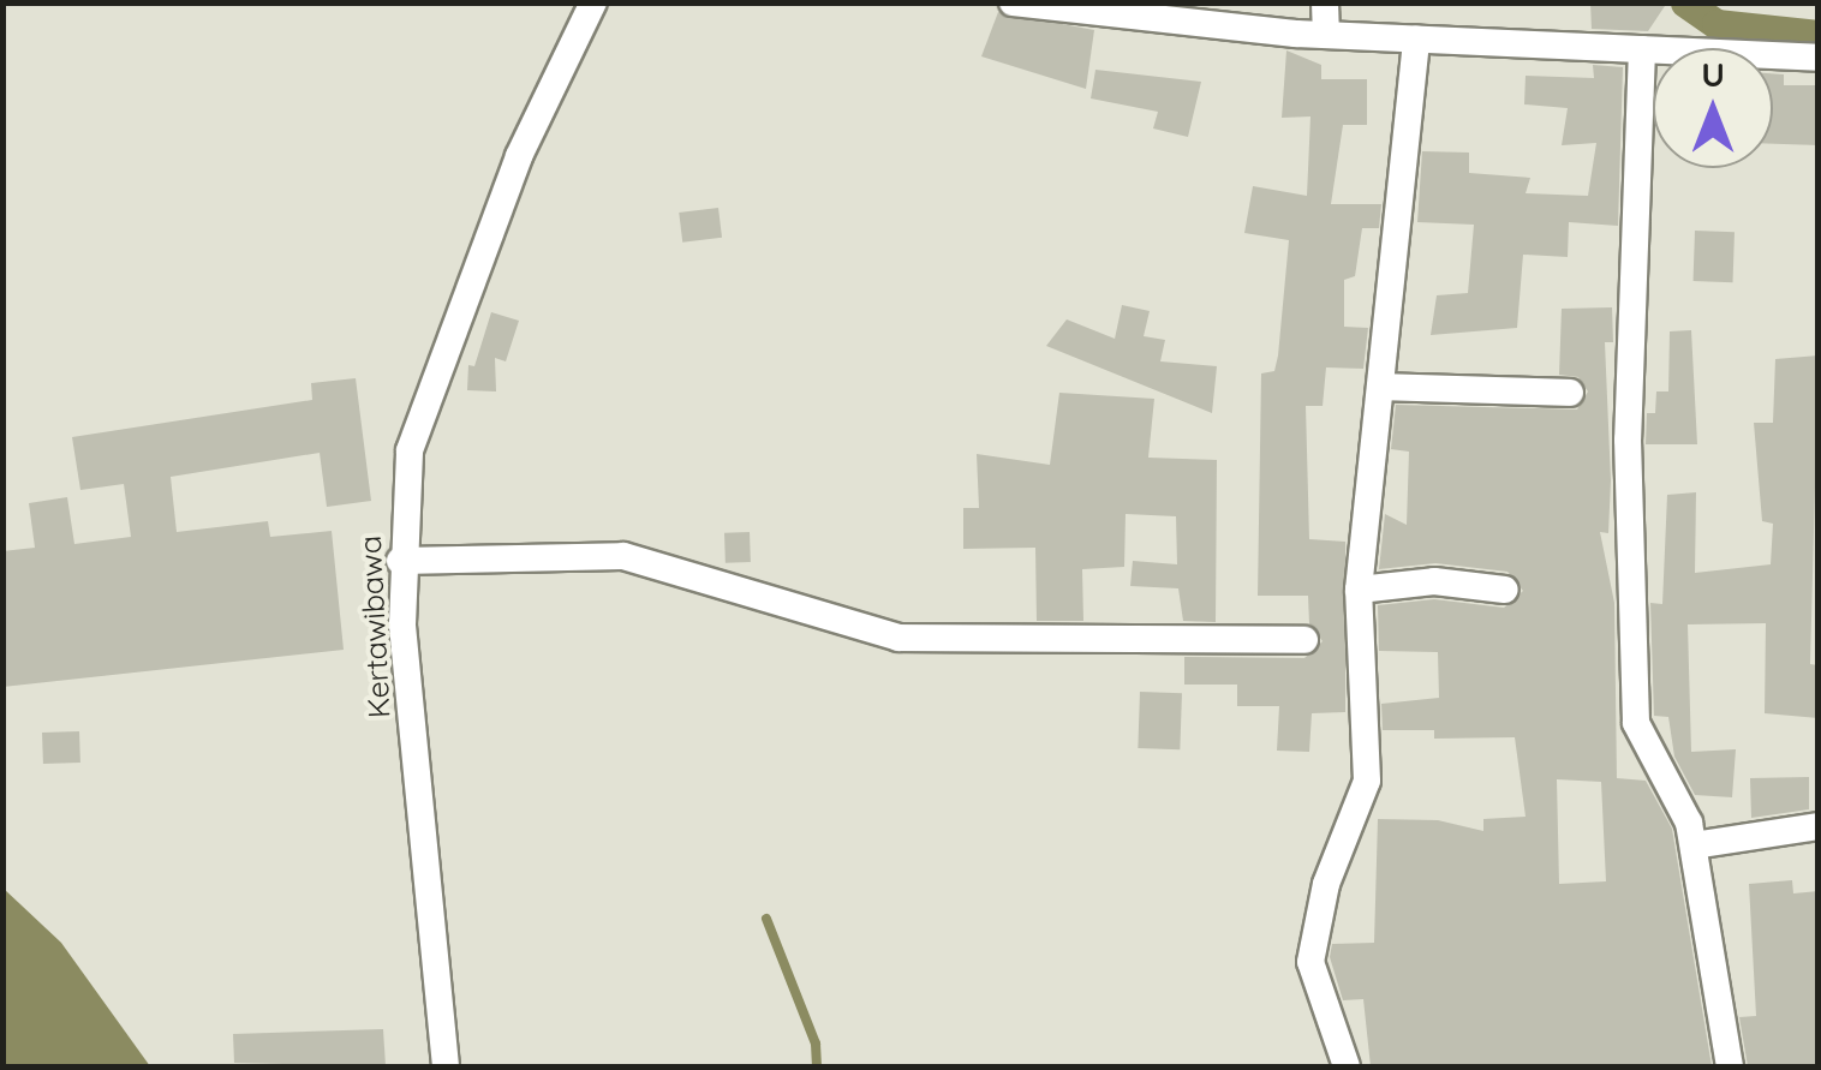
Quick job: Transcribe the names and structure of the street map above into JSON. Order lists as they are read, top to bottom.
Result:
{
  "streets": {
    "street": ["Kertawibawa"]
  },
  "north": "top"
}
